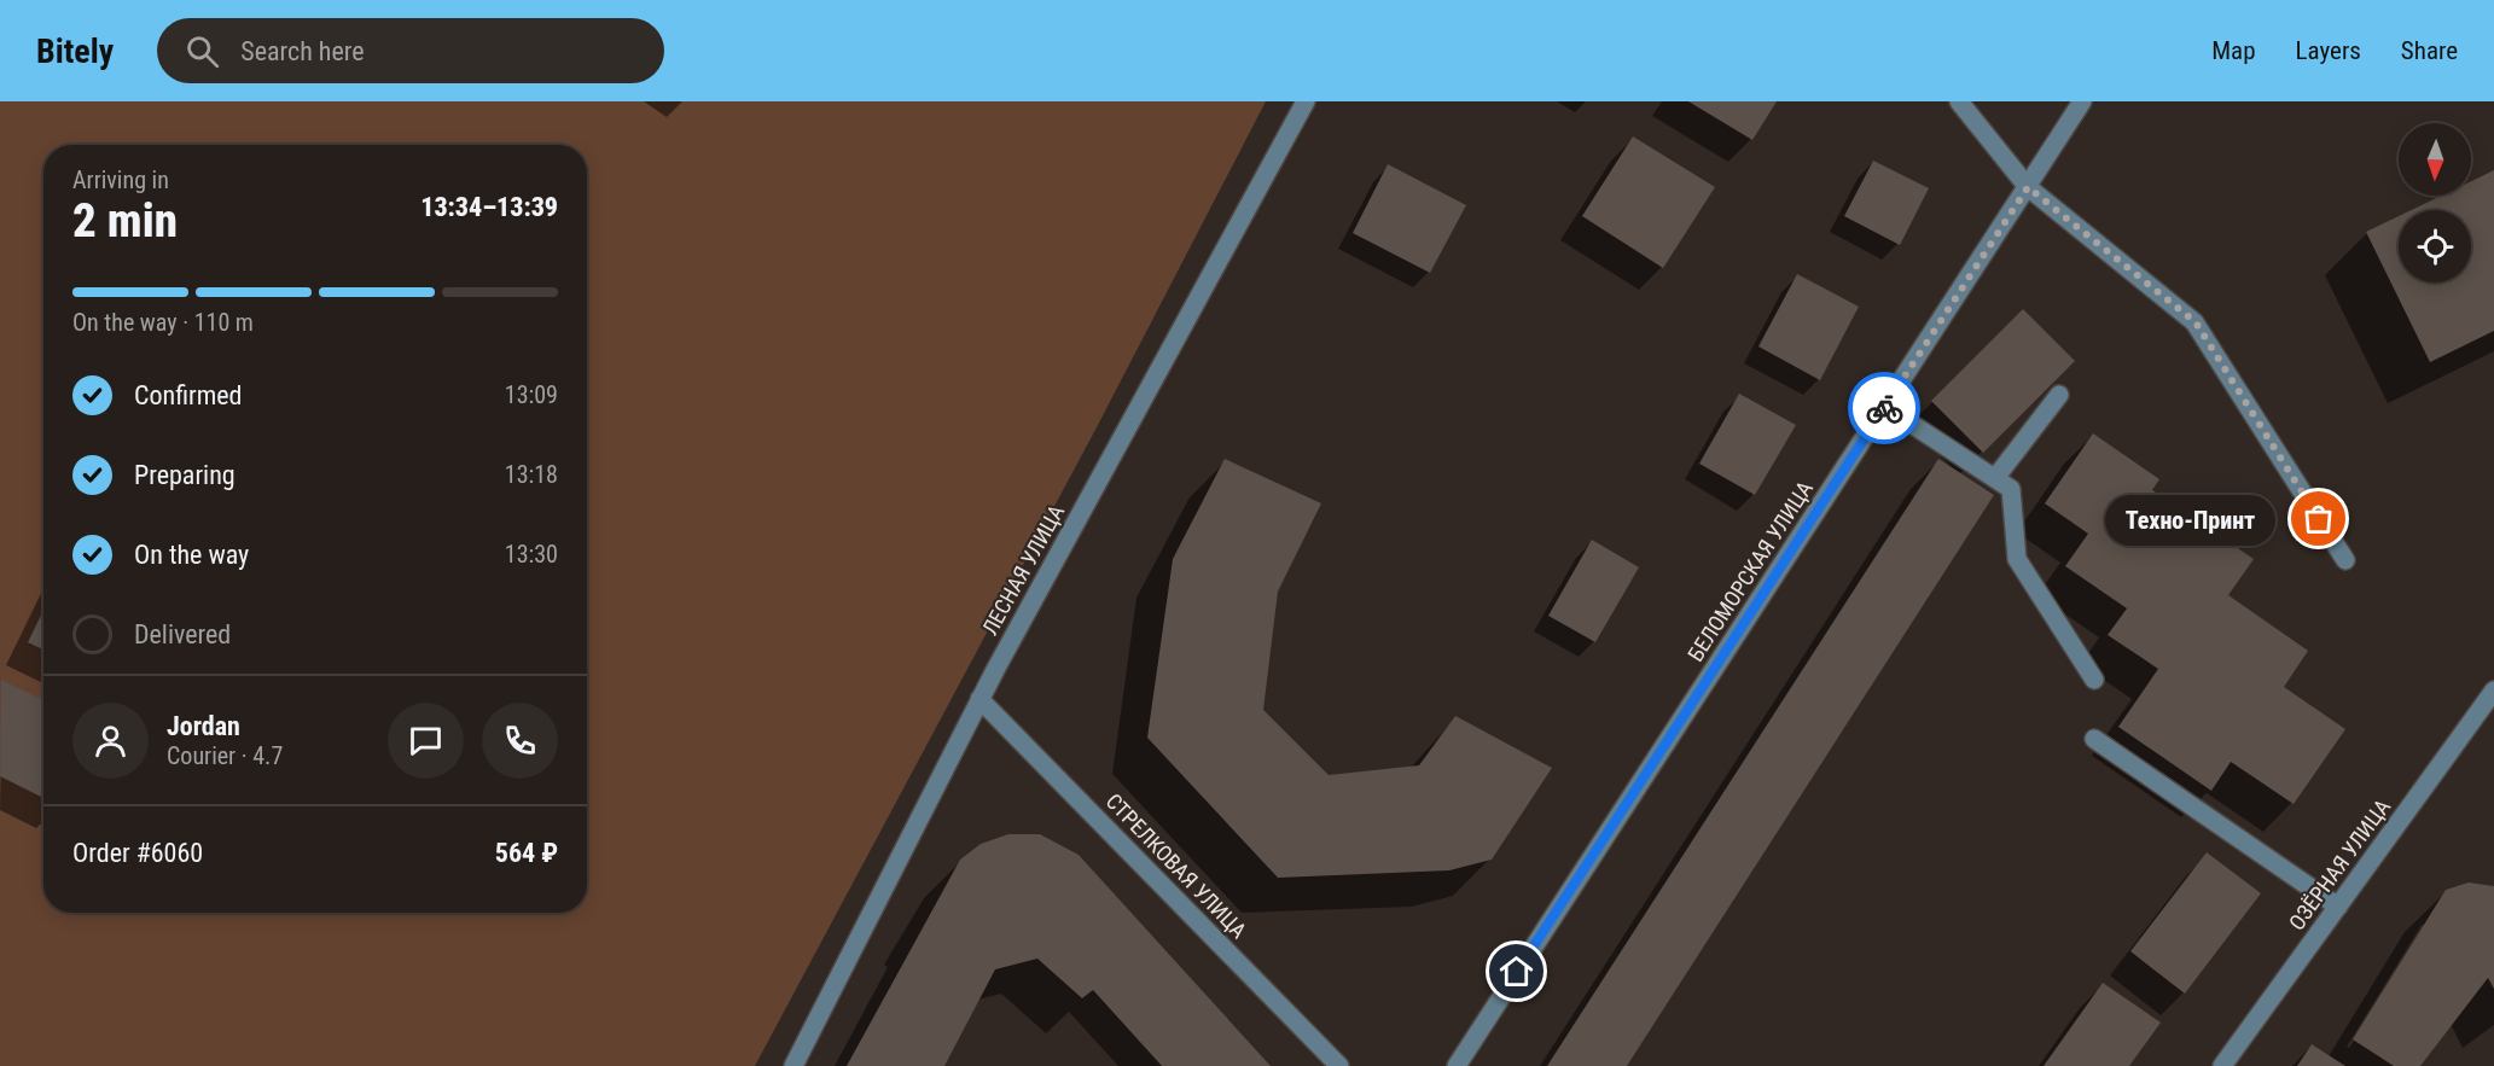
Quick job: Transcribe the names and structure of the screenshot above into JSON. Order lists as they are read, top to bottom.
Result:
{
  "streets": {
    "street": [
      "ЛЕСНАЯ УЛИЦА",
      "БЕЛОМОРСКАЯ УЛИЦА",
      "ОЗЁРНАЯ УЛИЦА",
      "СТРЕЛКОВАЯ УЛИЦА"
    ]
  },
  "crossings": [
    ["ЛЕСНАЯ УЛИЦА", "СТРЕЛКОВАЯ УЛИЦА"]
  ],
  "places": ["Техно-Принт"],
  "north": "bottom",
  "page": {
    "header": "Bitely",
    "search": "Search here",
    "nav": ["Map", "Layers", "Share"],
    "heading": ["2 min", "Arriving in", "13:34–13:39"],
    "panel": [
      "Jordan",
      "Courier · 4.7",
      "Order #6060",
      "564 ₽"
    ],
    "bar": "On the way · 110 m",
    "list": [
      ["Confirmed", "13:09"],
      ["Preparing", "13:18"],
      ["On the way", "13:30"],
      "Delivered"
    ],
    "bubble": "Техно-Принт"
  }
}
